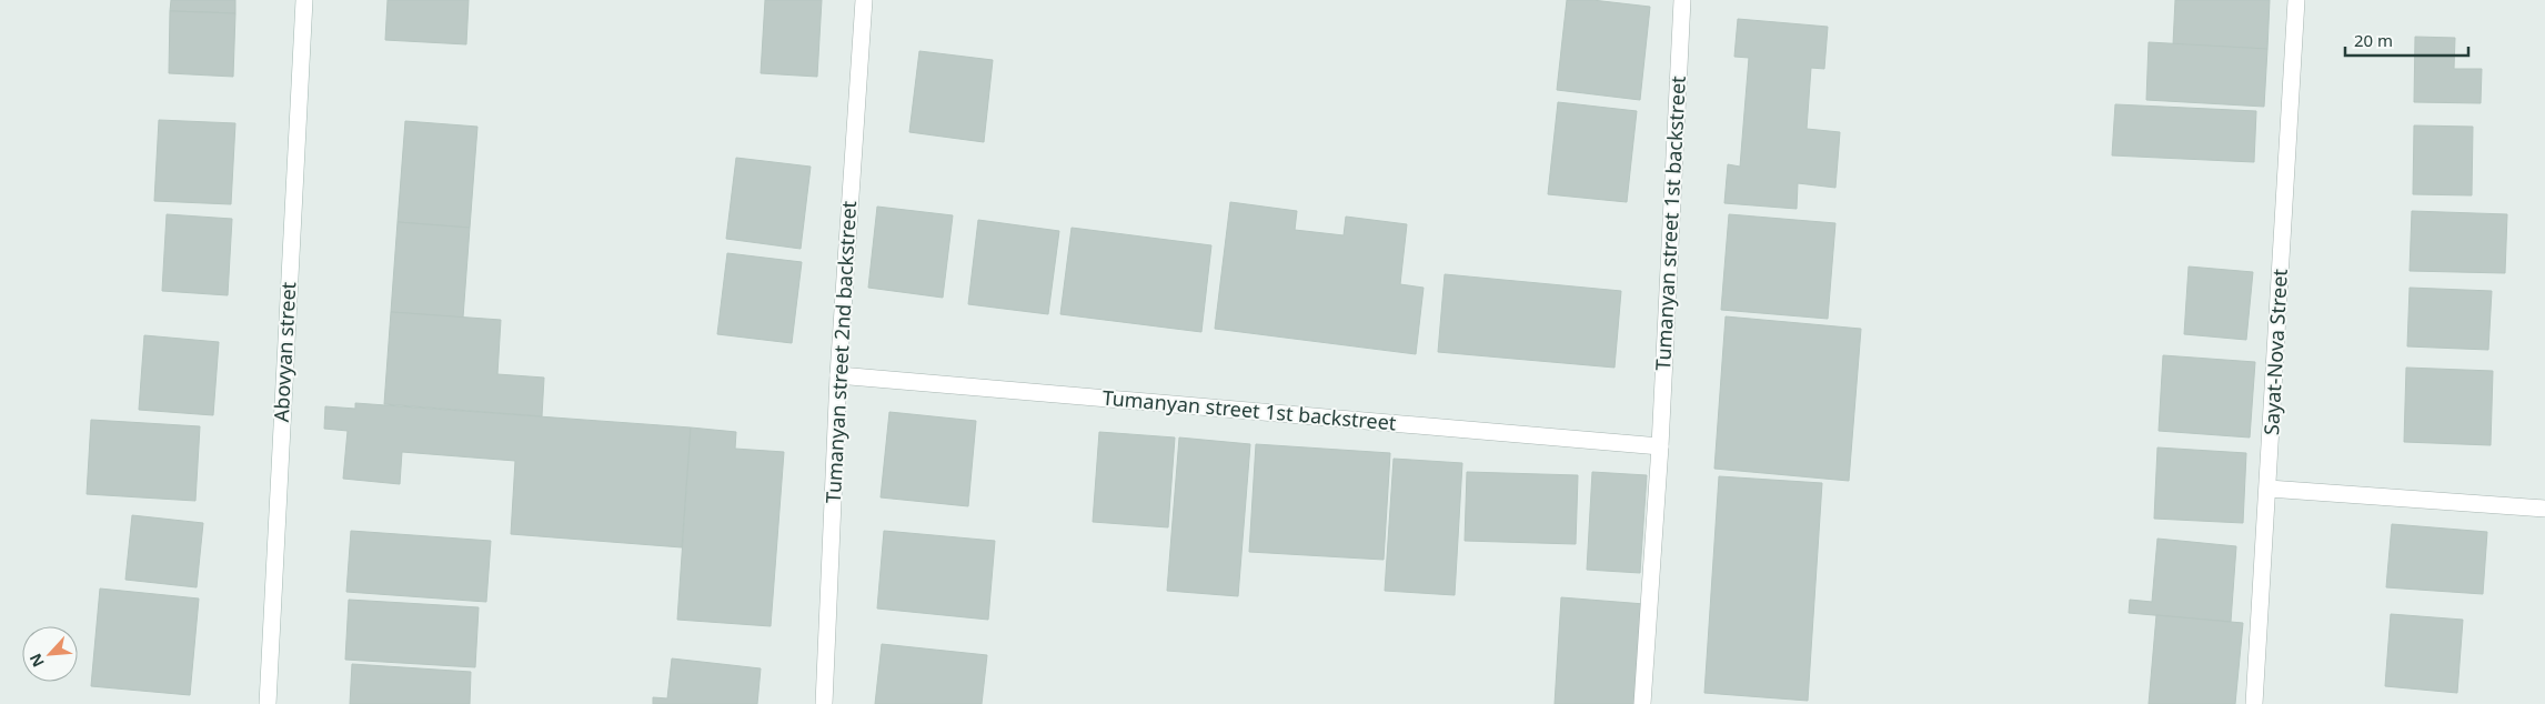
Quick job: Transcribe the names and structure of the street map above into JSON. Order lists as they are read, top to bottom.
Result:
{
  "streets": {
    "street": [
      "Tumanyan street 1st backstreet",
      "Abovyan street",
      "Tumanyan street 2nd backstreet",
      "Sayat-Nova Street"
    ]
  },
  "crossings": [
    ["Tumanyan street 1st backstreet", "Tumanyan street 2nd backstreet"]
  ],
  "scale_bar": "20 m",
  "north": "bottom left"
}
